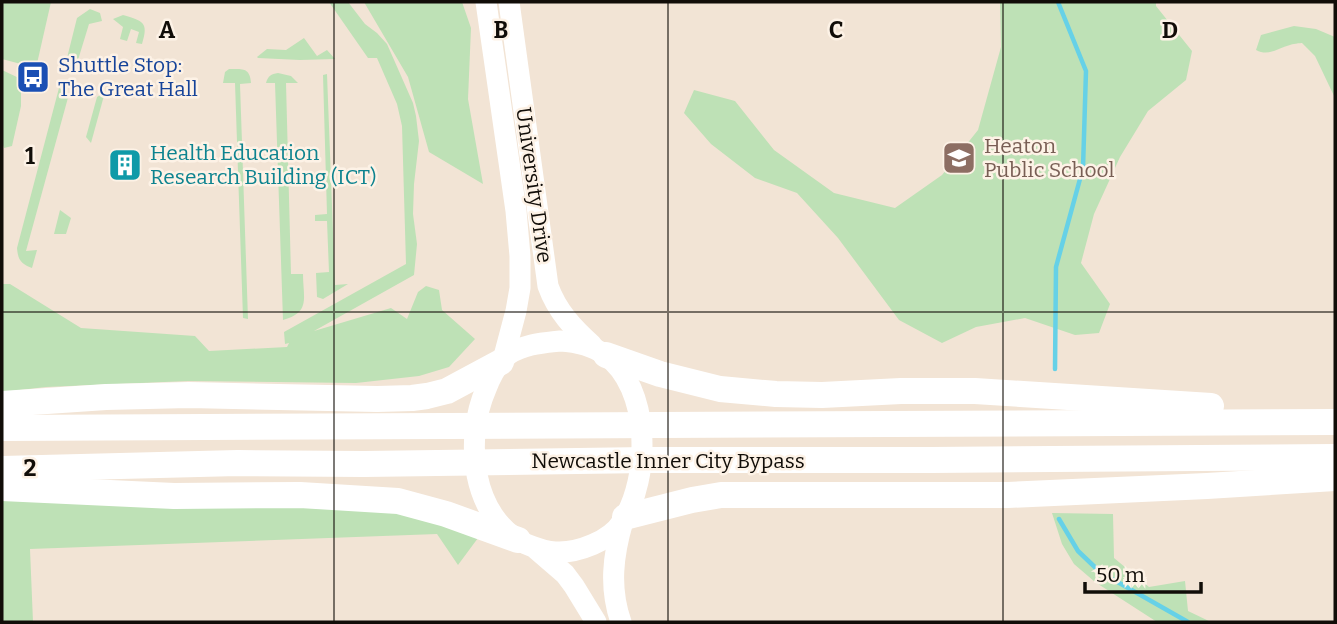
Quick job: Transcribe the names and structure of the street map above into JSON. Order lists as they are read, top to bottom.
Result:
{
  "streets": {
    "highway": ["Newcastle Inner City Bypass"],
    "main road": ["University Drive"]
  },
  "places": {
    "bus stop": ["Shuttle Stop: The Great Hall"],
    "school or university": ["Heaton Public School"],
    "building": ["Health Education Research Building (ICT)"]
  },
  "scale_bar": "50 m",
  "grid": {
    "columns": [
      "A",
      "B",
      "C",
      "D"
    ],
    "rows": ["1", "2"]
  }
}
